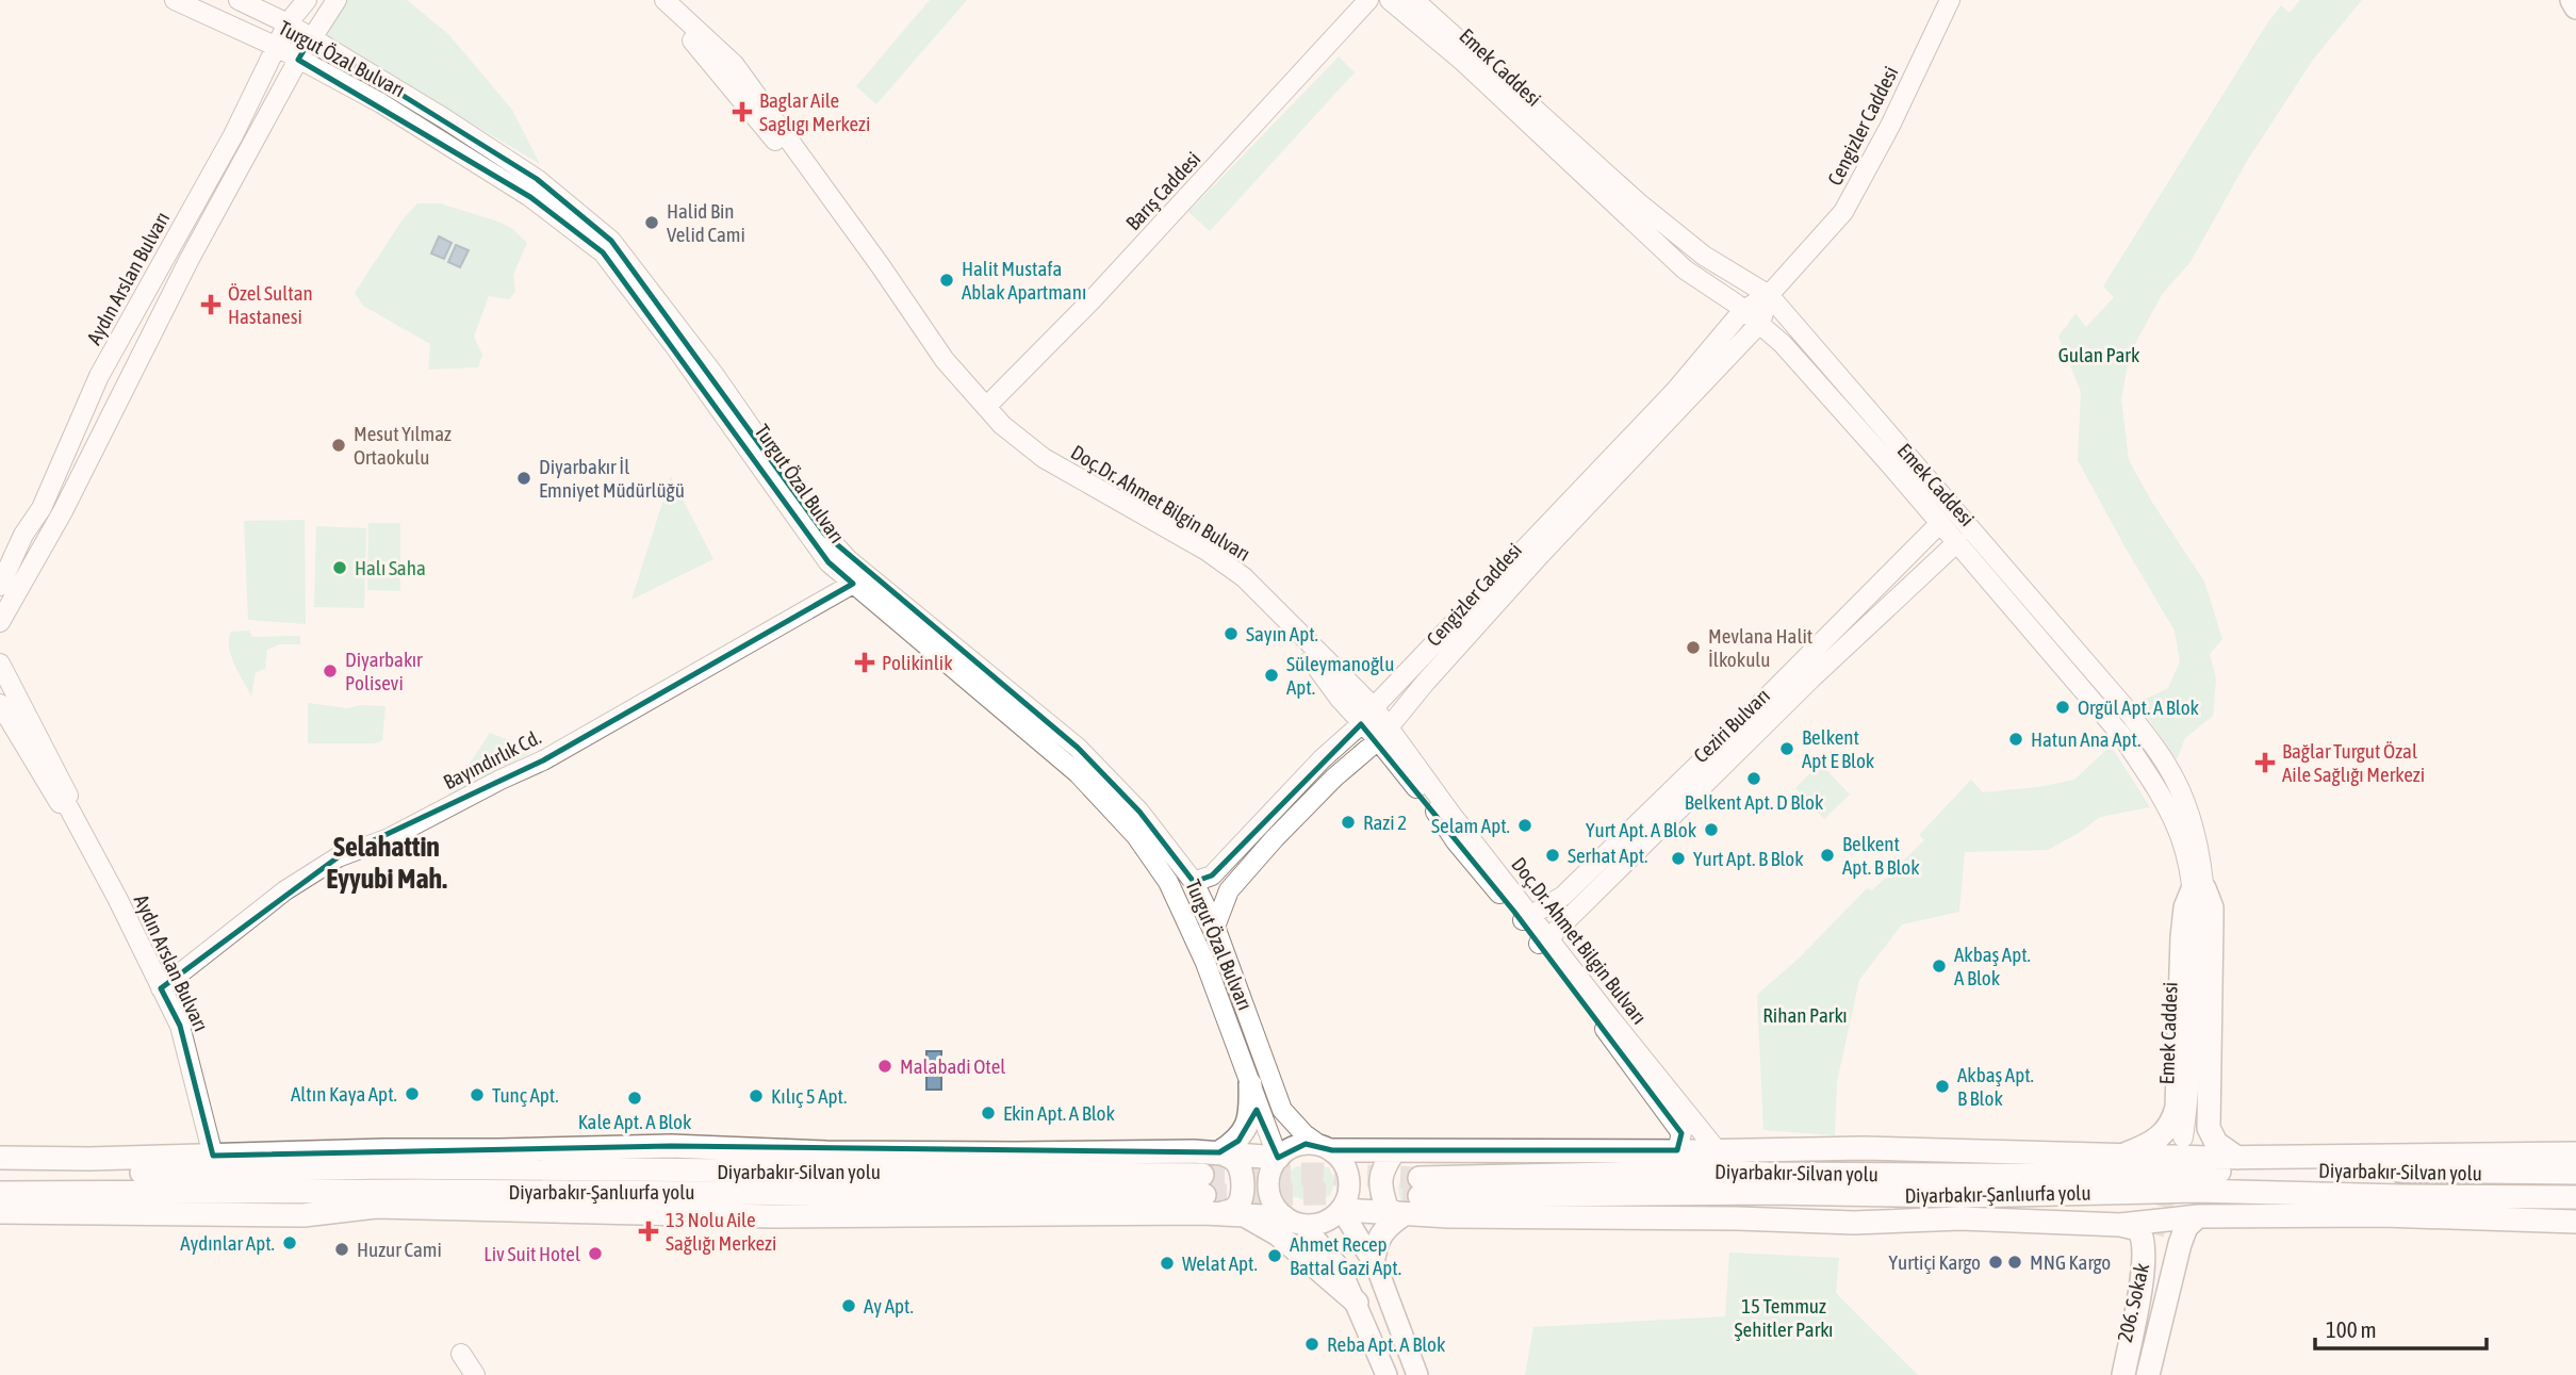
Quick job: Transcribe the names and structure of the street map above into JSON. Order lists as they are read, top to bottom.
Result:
{
  "streets": {
    "highway": ["Diyarbakır-Silvan yolu", "Diyarbakır-Şanlıurfa yolu"],
    "street": [
      "Turgut Özal Bulvarı",
      "Emek Caddesi",
      "Cengizler Caddesi",
      "Barış Caddesi",
      "Aydın Arslan Bulvarı",
      "Doç.Dr. Ahmet Bilgin Bulvarı",
      "Ceziri Bulvarı",
      "Bayındırlık Cd.",
      "206. Sokak"
    ]
  },
  "crossings": [
    ["Turgut Özal Bulvarı", "Cengizler Caddesi"],
    ["Turgut Özal Bulvarı", "Aydın Arslan Bulvarı"],
    ["Turgut Özal Bulvarı", "Bayındırlık Cd."],
    ["Emek Caddesi", "Cengizler Caddesi"],
    ["Emek Caddesi", "Ceziri Bulvarı"],
    ["Cengizler Caddesi", "Doç.Dr. Ahmet Bilgin Bulvarı"],
    ["Barış Caddesi", "Doç.Dr. Ahmet Bilgin Bulvarı"],
    ["Aydın Arslan Bulvarı", "Bayındırlık Cd."],
    ["Aydın Arslan Bulvarı", "Diyarbakır-Silvan yolu"],
    ["Doç.Dr. Ahmet Bilgin Bulvarı", "Ceziri Bulvarı"],
    ["Diyarbakır-Silvan yolu", "Diyarbakır-Şanlıurfa yolu"]
  ],
  "districts": ["Selahattin Eyyubi Mah."],
  "parks": ["Gulan Park", "Rihan Parkı", "15 Temmuz Şehitler Parkı"],
  "places": {
    "health": [
      "Baglar Aile Saglıgı Merkezi",
      "Özel Sultan Hastanesi",
      "Polikinlik",
      "Bağlar Turgut Özal Aile Sağlığı Merkezi",
      "13 Nolu Aile Sağlığı Merkezi"
    ],
    "other": [
      "Halid Bin Velid Cami",
      "Halit Mustafa Ablak Apartmanı",
      "Mesut Yılmaz Ortaokulu",
      "Diyarbakır İl Emniyet Müdürlüğü",
      "Halı Saha",
      "Sayın Apt.",
      "Mevlana Halit İlkokulu",
      "Diyarbakır Polisevi",
      "Süleymanoğlu Apt.",
      "Orgül Apt. A Blok",
      "Hatun Ana Apt.",
      "Belkent Apt E Blok",
      "Belkent Apt. D Blok",
      "Razi 2",
      "Selam Apt.",
      "Yurt Apt. A Blok",
      "Serhat Apt.",
      "Belkent Apt. B Blok",
      "Yurt Apt. B Blok",
      "Akbaş Apt. A Blok",
      "Malabadi Otel",
      "Akbaş Apt. B Blok",
      "Altın Kaya Apt.",
      "Tunç Apt.",
      "Kılıç 5 Apt.",
      "Kale Apt. A Blok",
      "Ekin Apt. A Blok",
      "Aydınlar Apt.",
      "Huzur Cami",
      "Liv Suit Hotel",
      "Ahmet Recep Battal Gazi Apt.",
      "Yurtiçi Kargo",
      "MNG Kargo",
      "Welat Apt.",
      "Ay Apt.",
      "Reba Apt. A Blok"
    ]
  },
  "scale_bar": "100 m"
}
